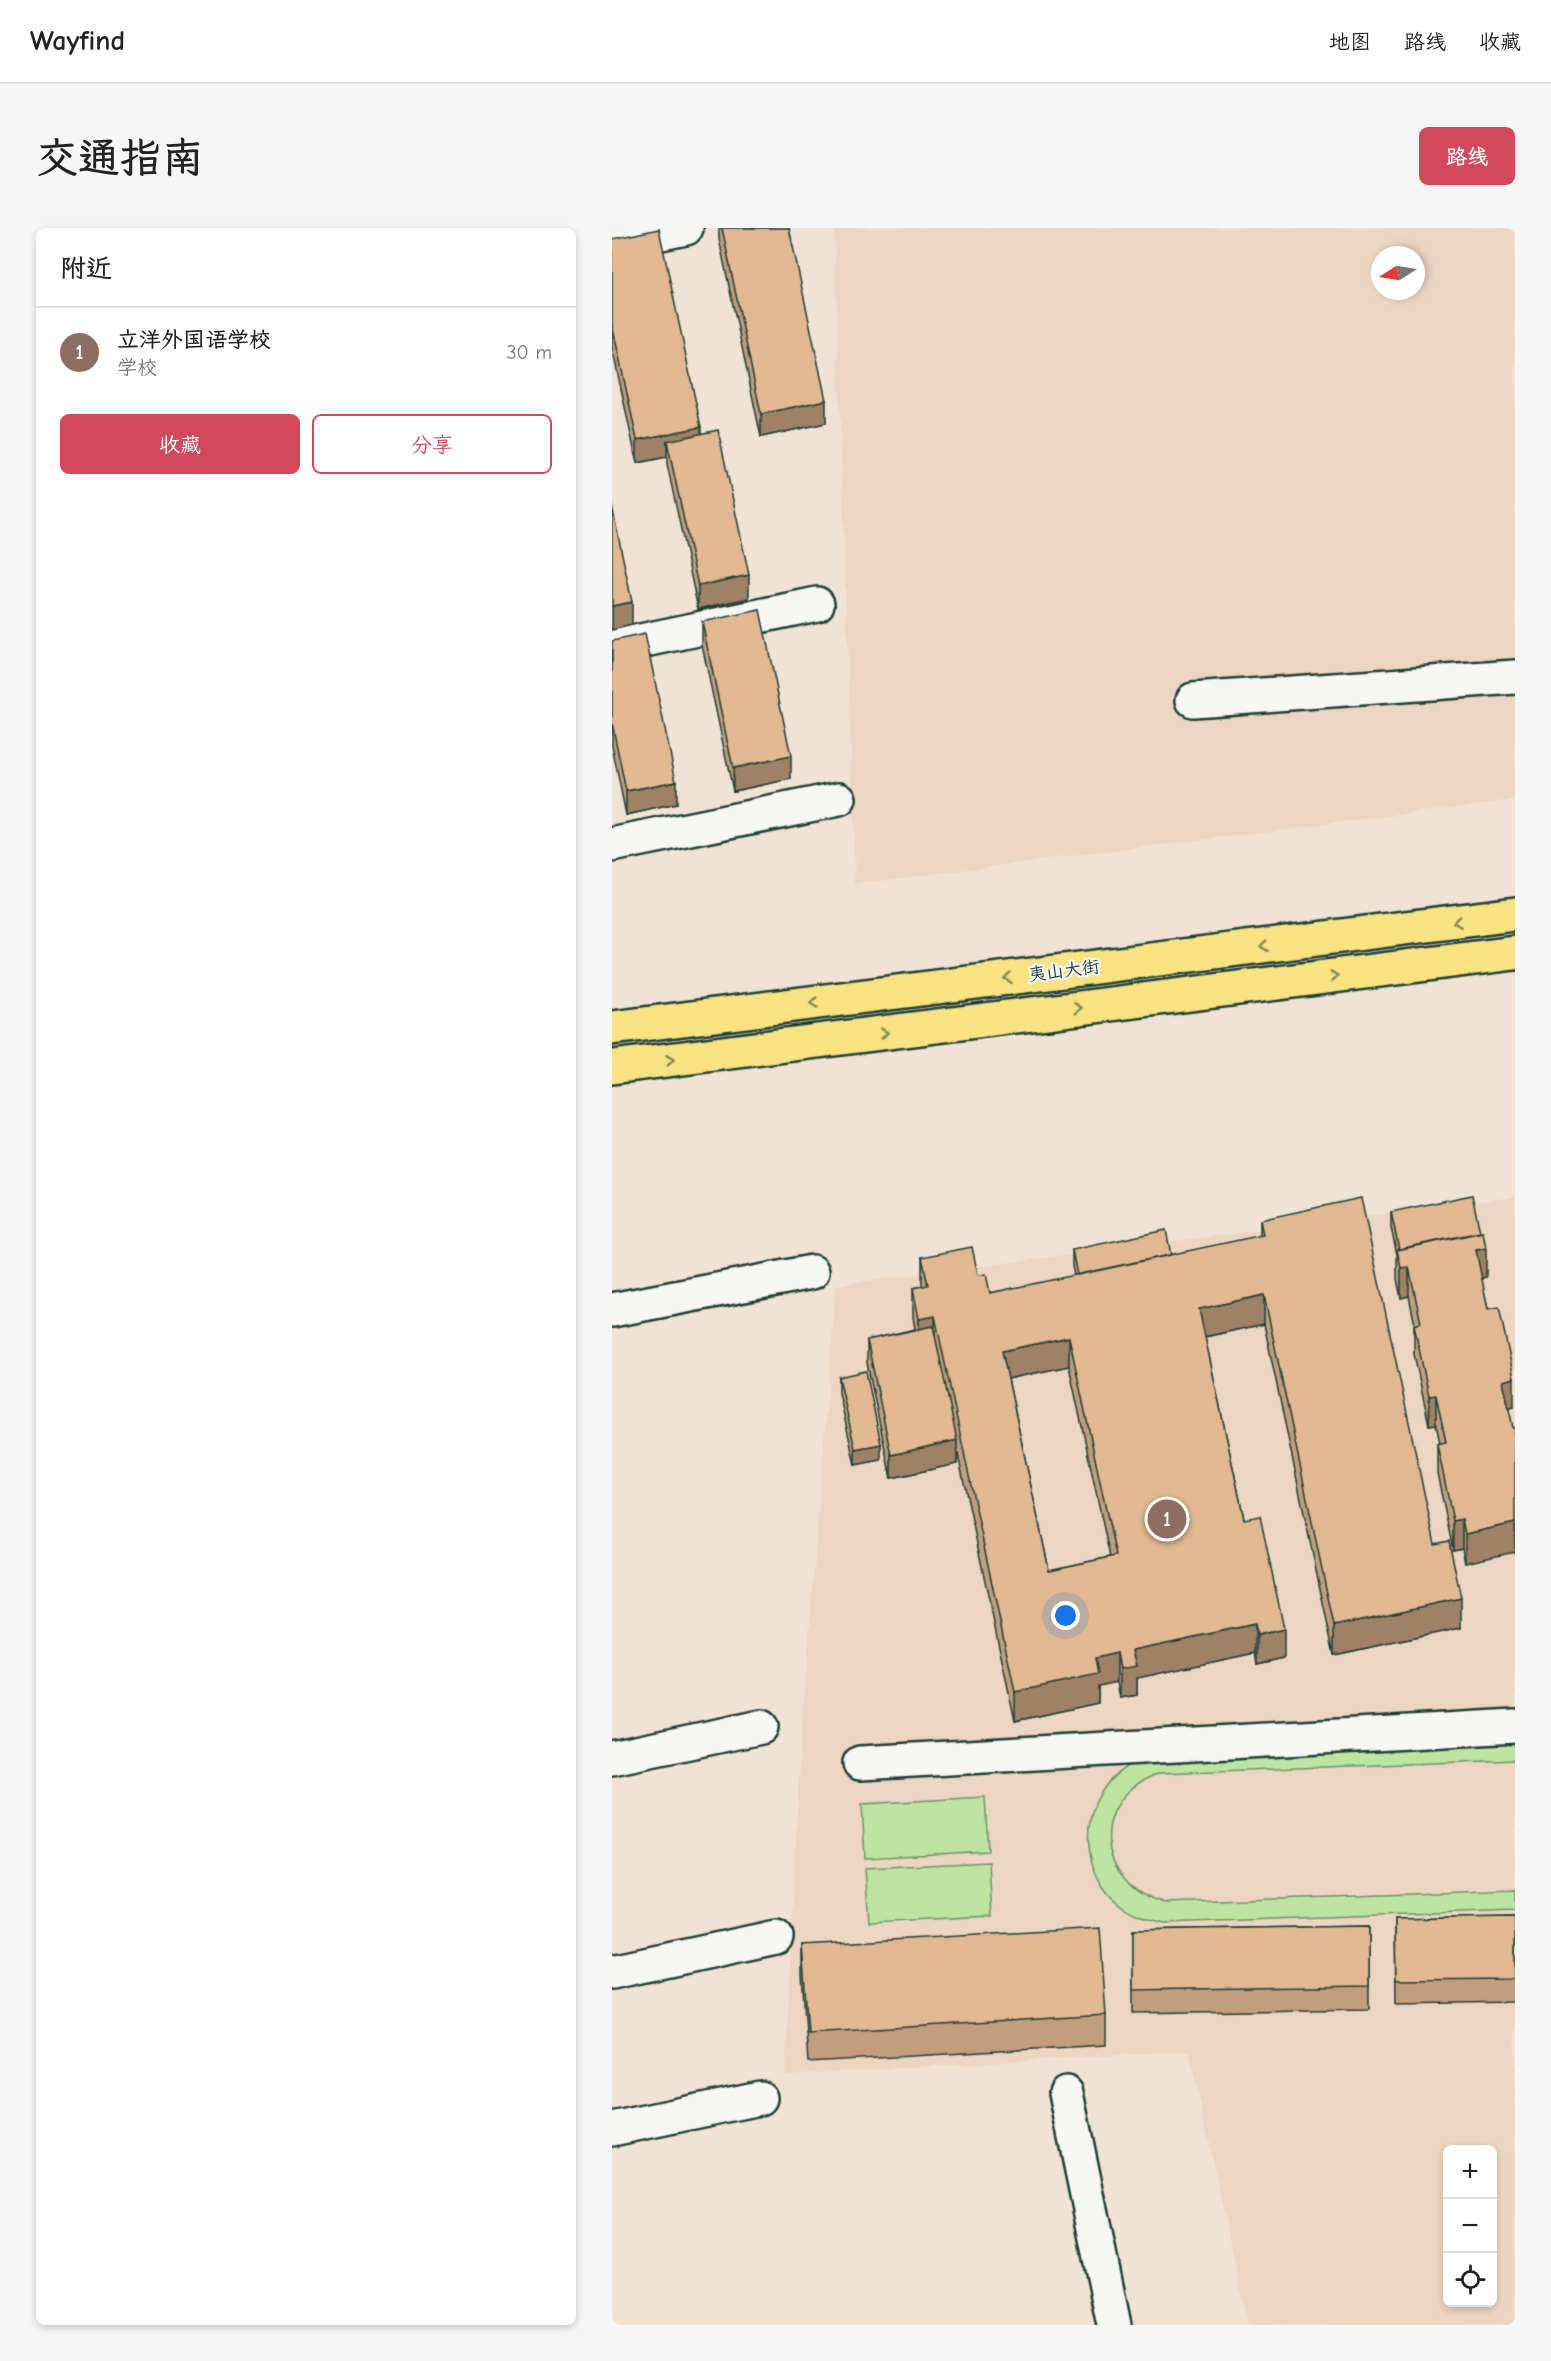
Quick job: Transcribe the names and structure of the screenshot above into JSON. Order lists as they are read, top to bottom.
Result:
{
  "streets": {
    "main road": ["夷山大街"]
  },
  "north": "left",
  "page": {
    "header": "Wayfind",
    "nav": ["地图", "路线", "收藏"],
    "buttons": [
      "路线",
      ["收藏", "分享"]
    ],
    "title": "交通指南",
    "heading": "附近",
    "list": [
      {
        "mark": "1",
        "name": "立洋外国语学校",
        "note": "学校",
        "value": "30 m"
      }
    ],
    "pins": "1",
    "map_buttons": ["+", "−"]
  }
}
